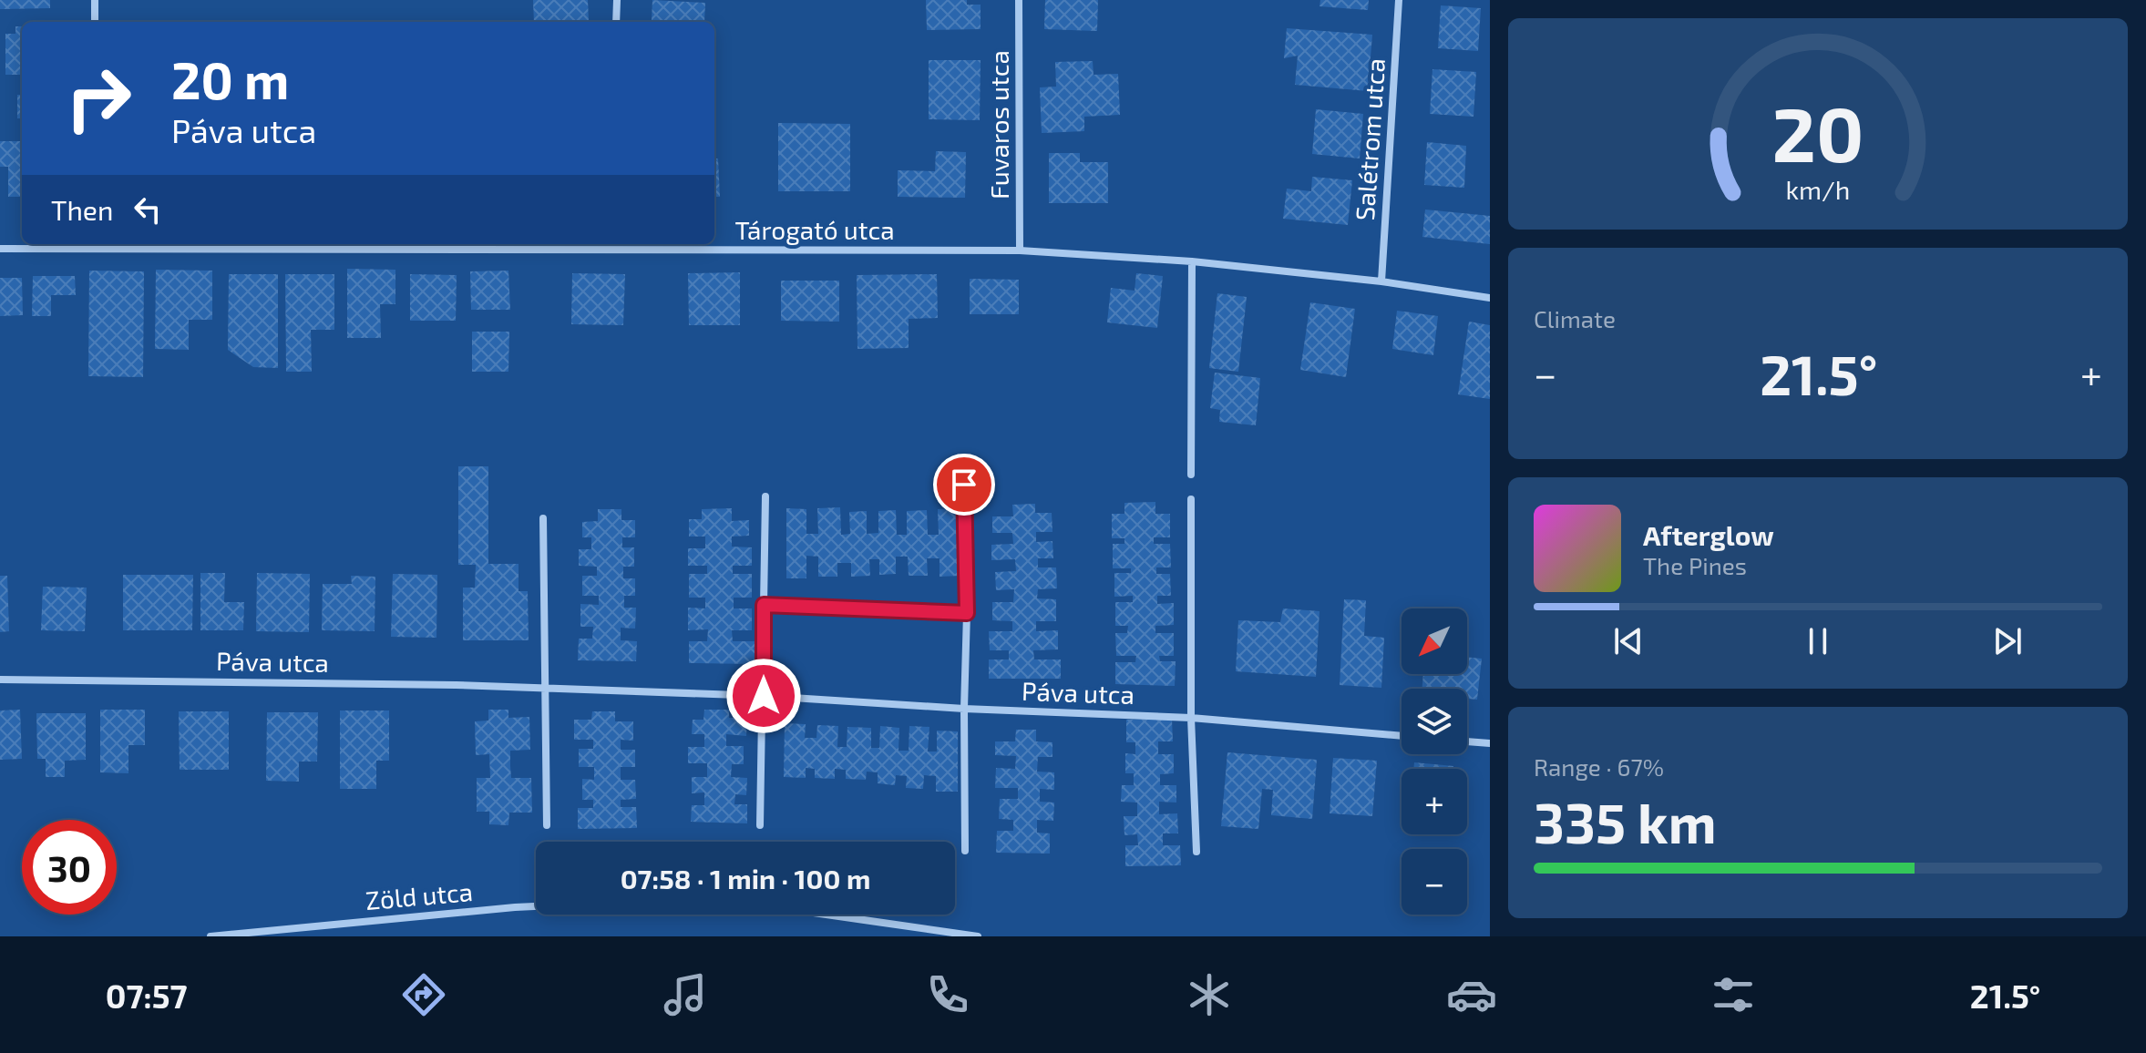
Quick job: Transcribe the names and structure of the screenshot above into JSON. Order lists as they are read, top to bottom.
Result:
{
  "streets": {
    "street": [
      "Fuvaros utca",
      "Salétrom utca",
      "Tárogató utca",
      "Páva utca",
      "Zöld utca"
    ]
  },
  "crossings": [
    ["Fuvaros utca", "Tárogató utca"],
    ["Salétrom utca", "Tárogató utca"]
  ],
  "north": "bottom left",
  "page": {
    "turn": ["20 m", "Páva utca"],
    "then": "Then",
    "tile": [
      "Climate",
      ["Range · 67%", "335 km"]
    ],
    "heat": ["−", "21.5°", "+"],
    "song": ["Afterglow", "The Pines"],
    "map_buttons": ["+", "−"],
    "limit": "30",
    "trip": "07:58 · 1 min · 100 m",
    "tabs": ["07:57", "21.5°"],
    "gauge": ["20", "km/h"]
  }
}
